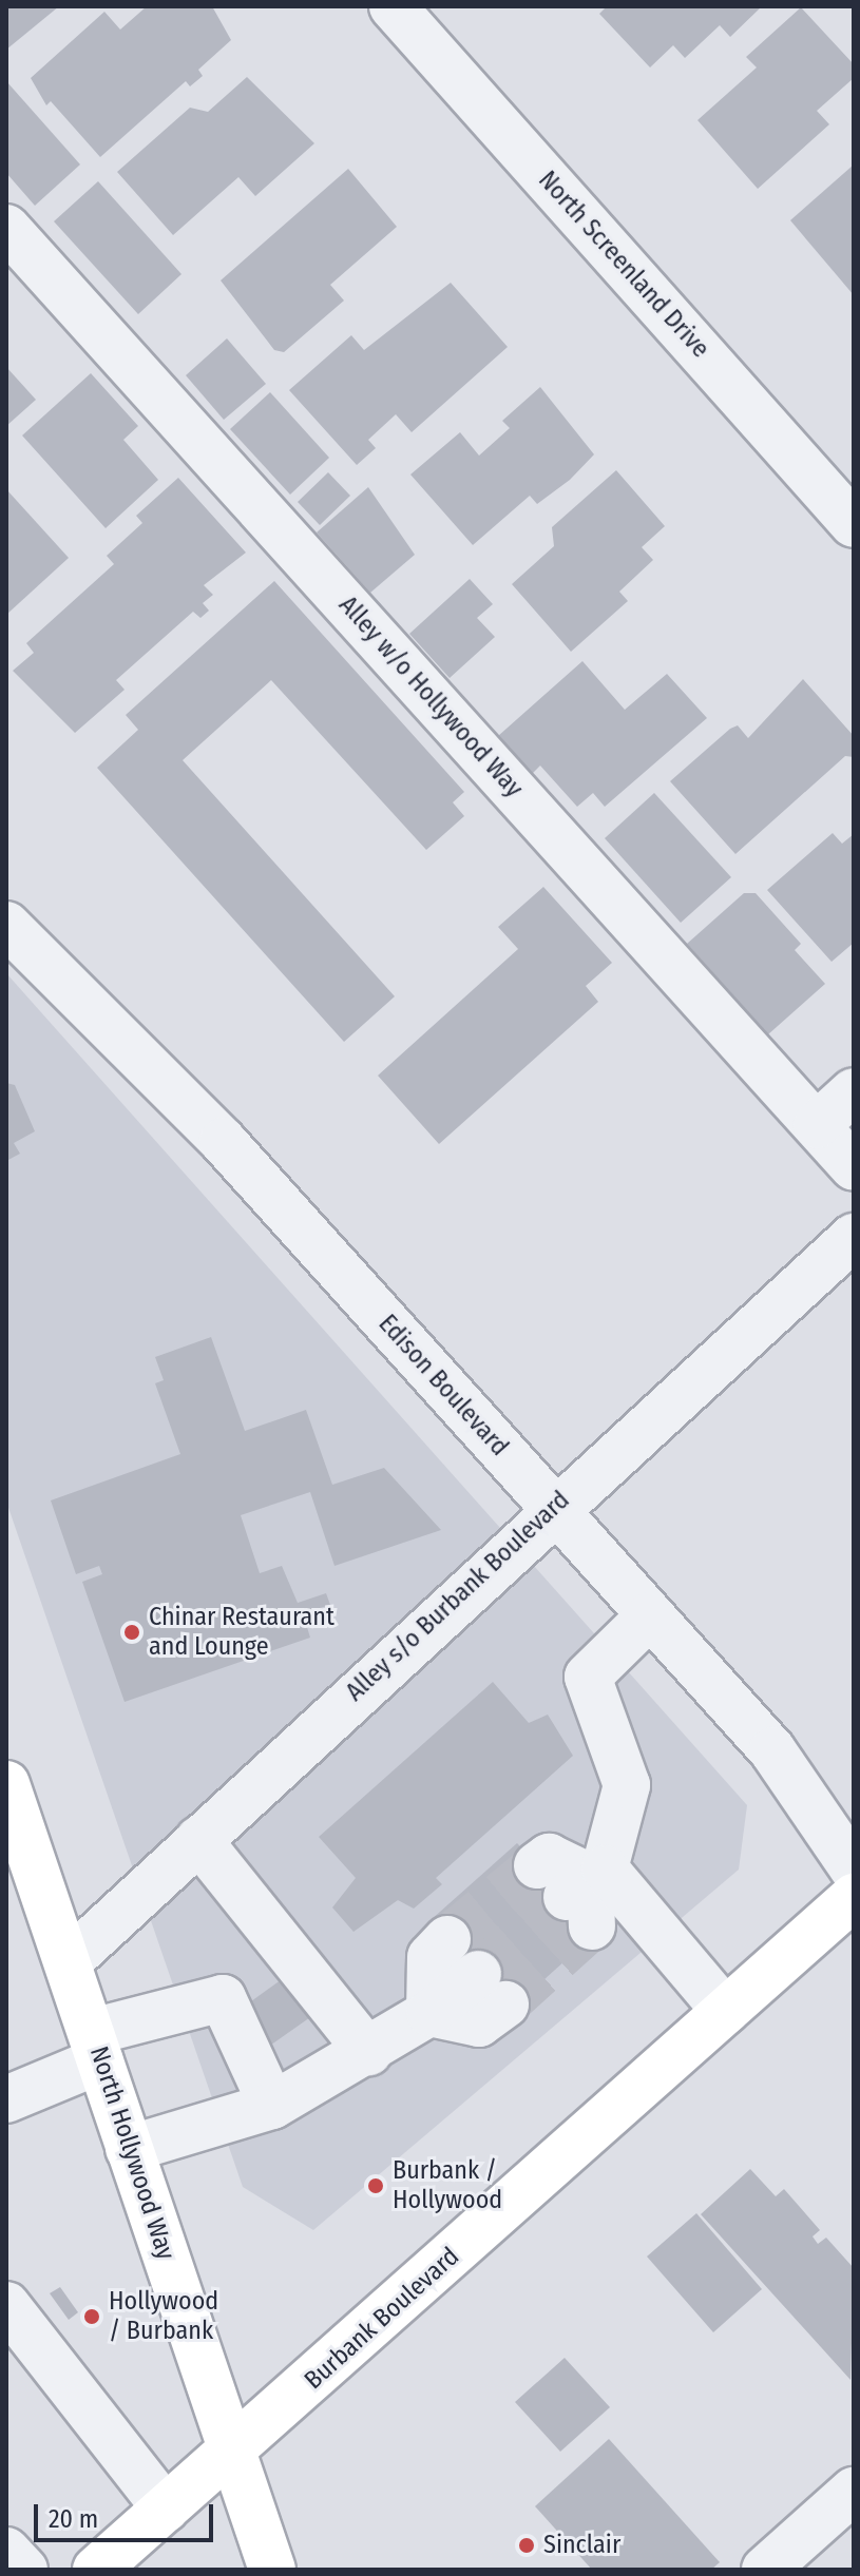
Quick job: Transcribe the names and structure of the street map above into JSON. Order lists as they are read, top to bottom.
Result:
{
  "streets": {
    "main road": ["North Hollywood Way", "Burbank Boulevard"],
    "street": [
      "North Screenland Drive",
      "Alley w/o Hollywood Way",
      "Edison Boulevard",
      "Alley s/o Burbank Boulevard"
    ]
  },
  "crossings": [
    ["Edison Boulevard", "Alley s/o Burbank Boulevard"],
    ["Alley s/o Burbank Boulevard", "North Hollywood Way"],
    ["North Hollywood Way", "Burbank Boulevard"]
  ],
  "places": [
    "Chinar Restaurant and Lounge",
    "Burbank / Hollywood",
    "Hollywood / Burbank",
    "Sinclair"
  ],
  "scale_bar": "20 m"
}
